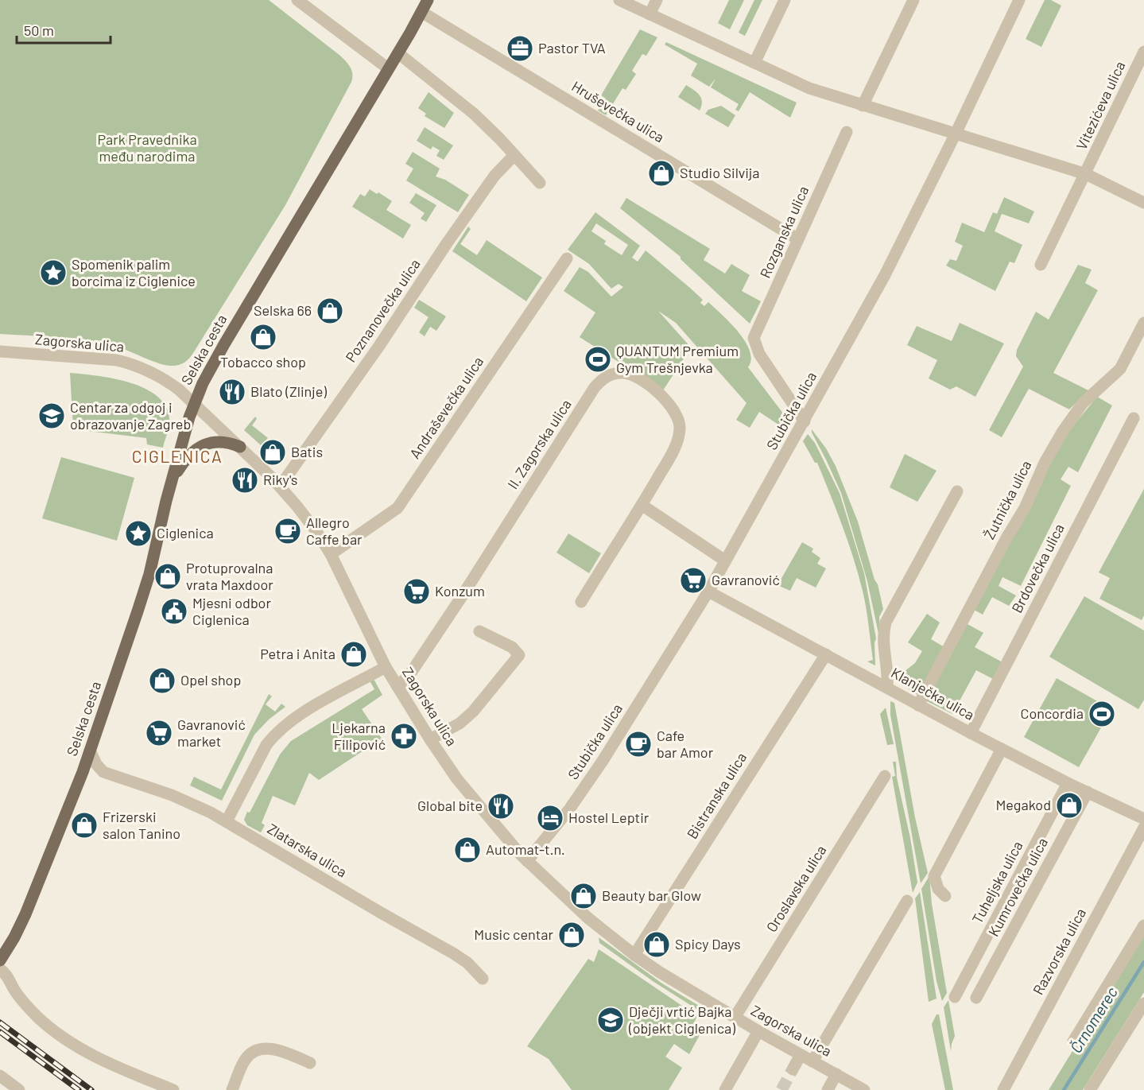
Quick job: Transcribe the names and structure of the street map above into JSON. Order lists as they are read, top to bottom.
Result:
{
  "streets": {
    "main road": ["Selska cesta"],
    "street": [
      "Vitezićeva ulica",
      "Hruševečka ulica",
      "Rozganska ulica",
      "Poznanovečka ulica",
      "Zagorska ulica",
      "Andraševečka ulica",
      "Stubička ulica",
      "II. Zagorska ulica",
      "Žutnička ulica",
      "Brdovečka ulica",
      "Klanječka ulica",
      "Bistranska ulica",
      "Zlatarska ulica",
      "Tuheljska ulica",
      "Kumrovečka ulica",
      "Oroslavska ulica",
      "Razvorska ulica"
    ]
  },
  "crossings": [
    ["Hruševečka ulica", "Rozganska ulica"],
    ["Hruševečka ulica", "Selska cesta"],
    ["Rozganska ulica", "Stubička ulica"],
    ["Poznanovečka ulica", "Zagorska ulica"],
    ["Zagorska ulica", "Selska cesta"],
    ["Zagorska ulica", "Andraševečka ulica"],
    ["Zagorska ulica", "Stubička ulica"],
    ["Zagorska ulica", "II. Zagorska ulica"],
    ["Zagorska ulica", "Bistranska ulica"],
    ["Zagorska ulica", "Oroslavska ulica"],
    ["Stubička ulica", "Klanječka ulica"],
    ["Žutnička ulica", "Klanječka ulica"],
    ["Brdovečka ulica", "Klanječka ulica"],
    ["Klanječka ulica", "Bistranska ulica"],
    ["Klanječka ulica", "Tuheljska ulica"],
    ["Klanječka ulica", "Kumrovečka ulica"]
  ],
  "districts": ["CIGLENICA"],
  "water": ["Črnomerec"],
  "parks": ["Park Pravednika među narodima"],
  "places": {
    "office": ["Pastor TVA"],
    "shop": [
      "Studio Silvija",
      "Selska 66",
      "Tobacco shop",
      "Batis",
      "Protuprovalna vrata Maxdoor",
      "Petra i Anita",
      "Opel shop",
      "Megakod",
      "Frizerski salon Tanino",
      "Automat-t.n.",
      "Beauty bar Glow",
      "Music centar",
      "Spicy Days"
    ],
    "place": ["Spomenik palim borcima iz Ciglenice", "Ciglenica"],
    "sports": ["QUANTUM Premium Gym Trešnjevka", "Concordia"],
    "restaurant": ["Blato (Zlinje)", "Riky's", "Global bite"],
    "school or university": ["Centar za odgoj i obrazovanje Zagreb", "Dječji vrtić Bajka (objekt Ciglenica)"],
    "cafe": ["Allegro Caffe bar", "Cafe bar Amor"],
    "supermarket": ["Gavranović", "Konzum", "Gavranović market"],
    "public building": ["Mjesni odbor Ciglenica"],
    "pharmacy": ["Ljekarna Filipović"],
    "hotel": ["Hostel Leptir"]
  },
  "scale_bar": "50 m"
}
